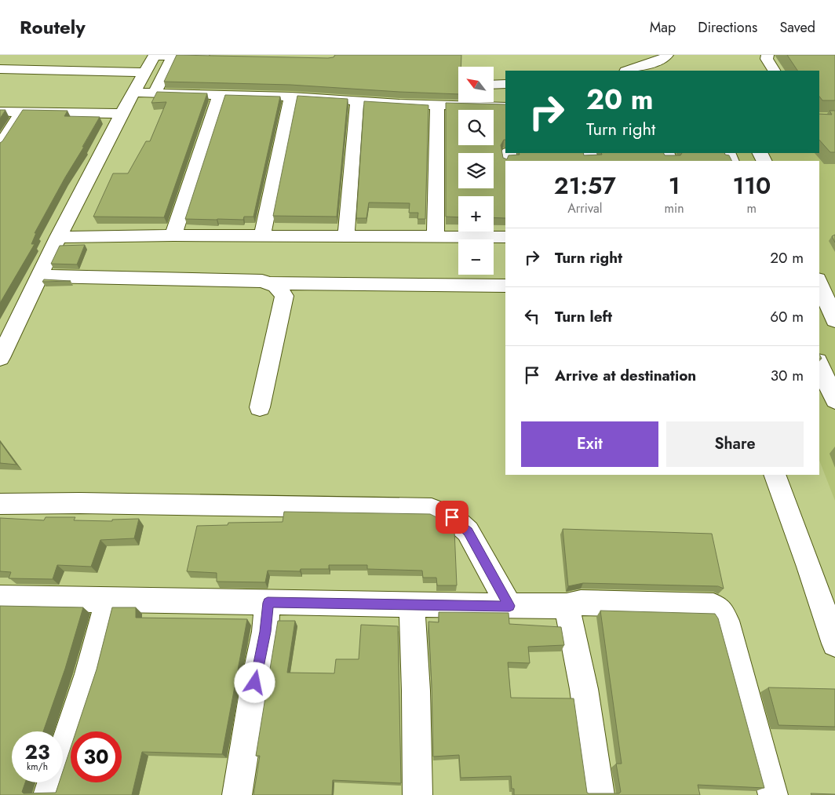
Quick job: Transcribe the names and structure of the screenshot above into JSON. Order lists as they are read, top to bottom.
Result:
{
  "north": "top left",
  "page": {
    "header": "Routely",
    "nav": ["Map", "Directions", "Saved"],
    "map_buttons": ["+", "−"],
    "turn": ["20 m", "Turn right"],
    "eta": [
      "21:57",
      "Arrival",
      "1",
      "min",
      "110",
      "m"
    ],
    "list": [
      {
        "name": "Turn right",
        "value": "20 m"
      },
      {
        "name": "Turn left",
        "value": "60 m"
      },
      {
        "name": "Arrive at destination",
        "value": "30 m"
      }
    ],
    "buttons": ["Exit", "Share"],
    "speed": "23 km/h",
    "limit": "30"
  }
}
